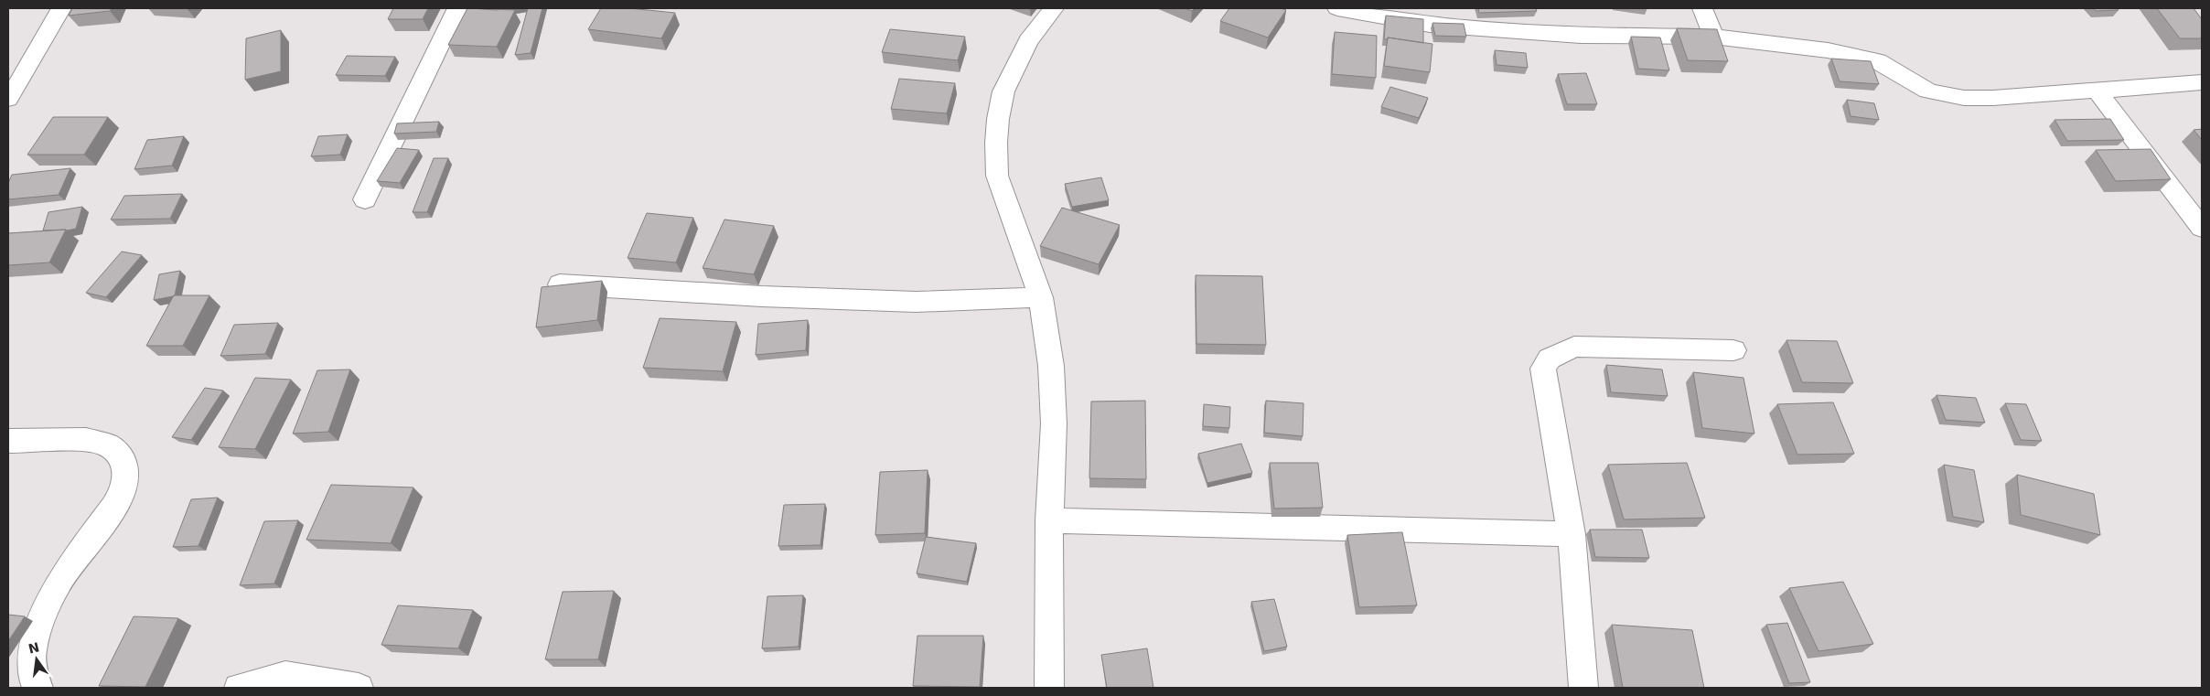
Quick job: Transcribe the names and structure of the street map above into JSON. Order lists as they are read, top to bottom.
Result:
{
  "north": "top"
}
